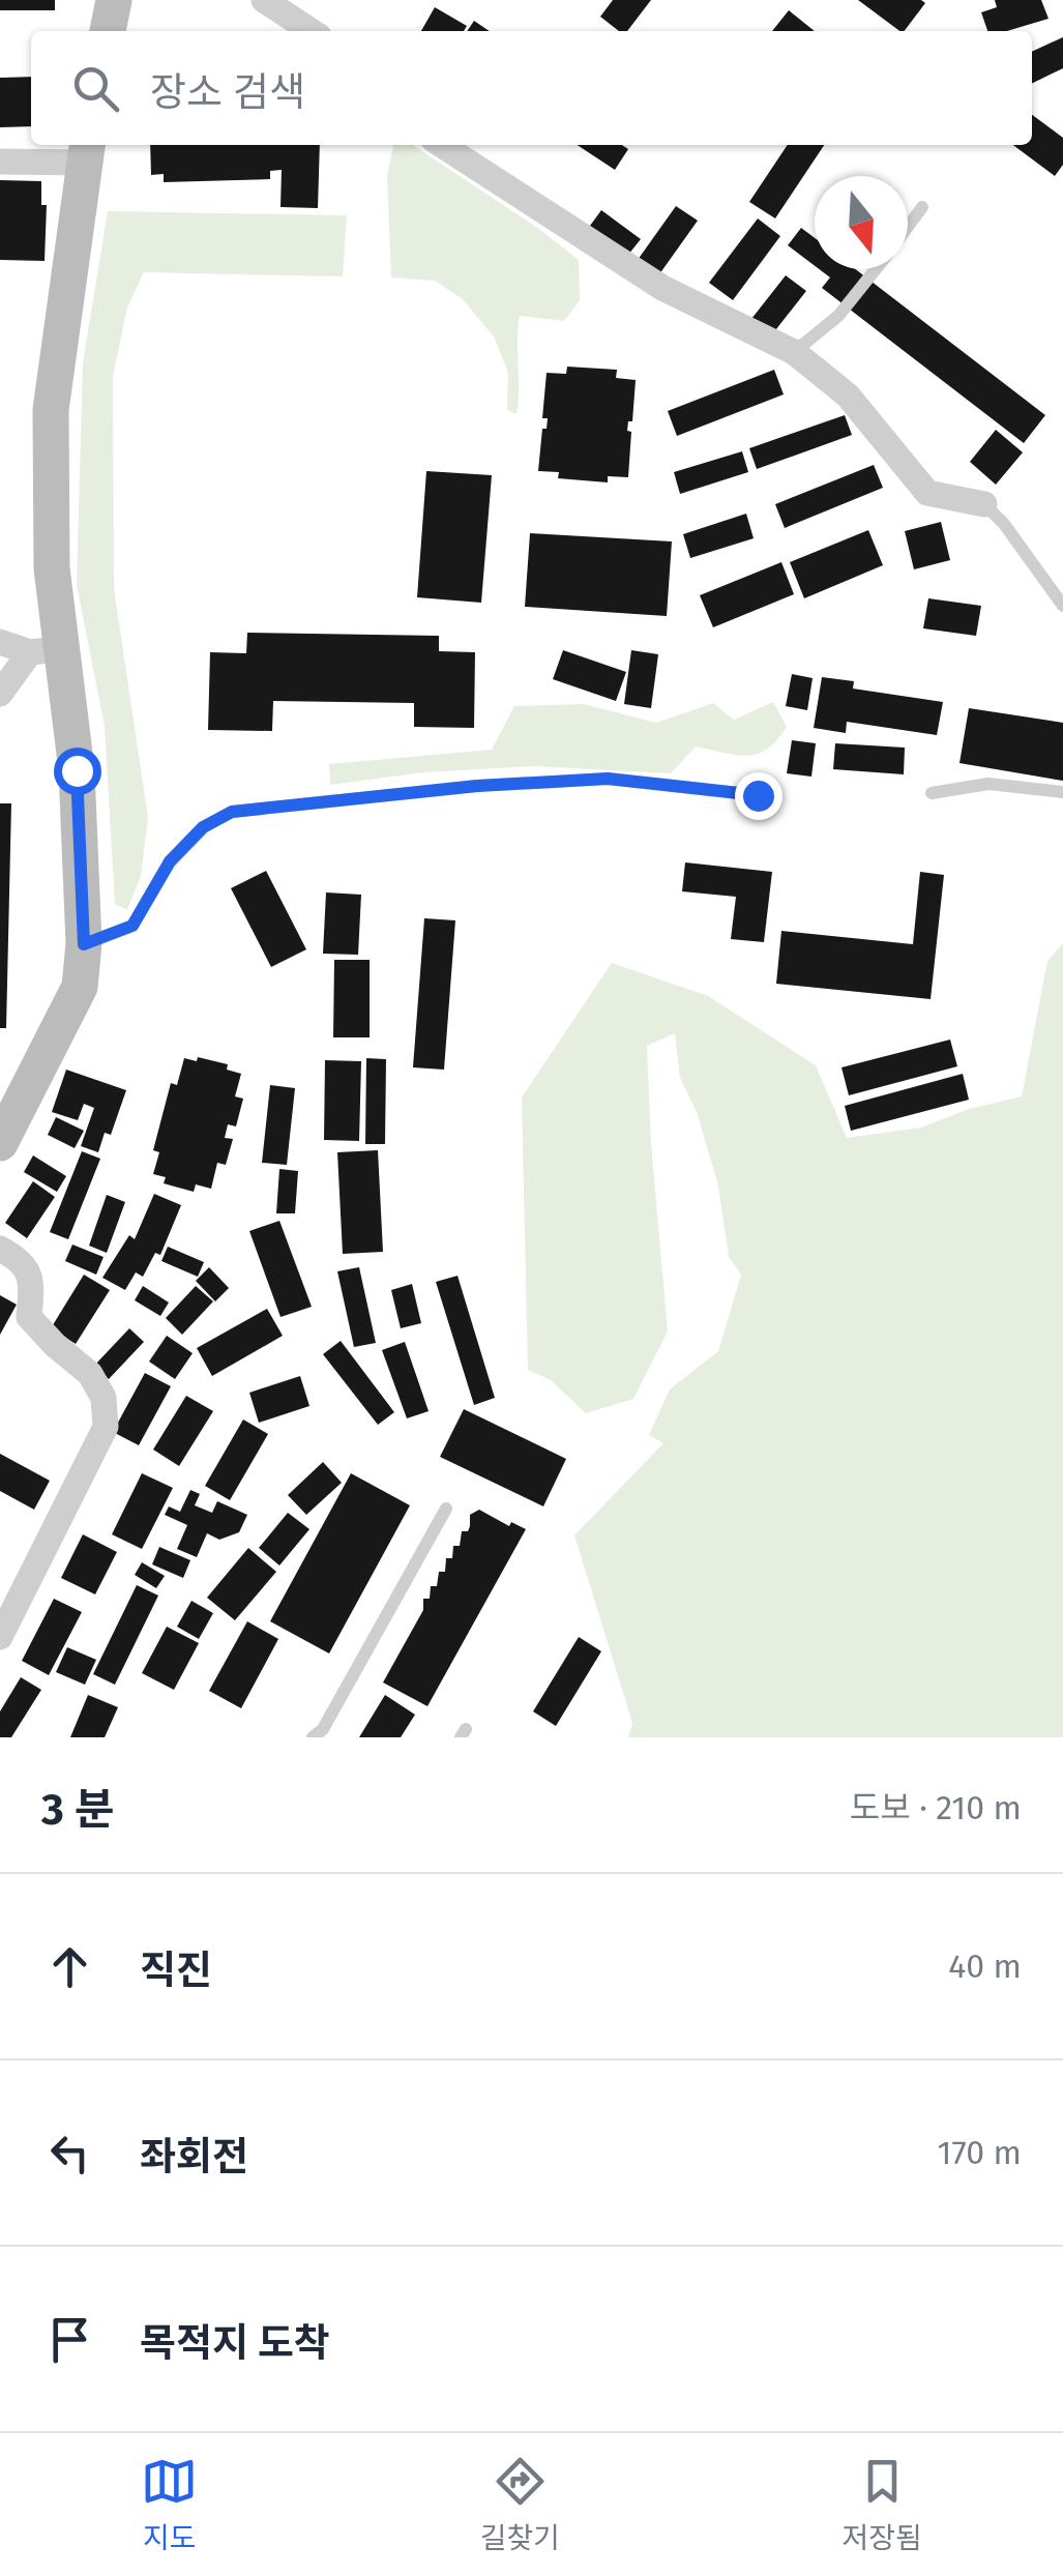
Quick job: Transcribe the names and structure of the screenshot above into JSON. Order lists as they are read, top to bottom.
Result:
{
  "north": "bottom",
  "page": {
    "search": "장소 검색",
    "heading": ["3 분", "도보 · 210 m"],
    "list": [
      ["직진", "40 m"],
      ["좌회전", "170 m"],
      "목적지 도착"
    ],
    "nav": ["지도", "길찾기", "저장됨"]
  }
}
